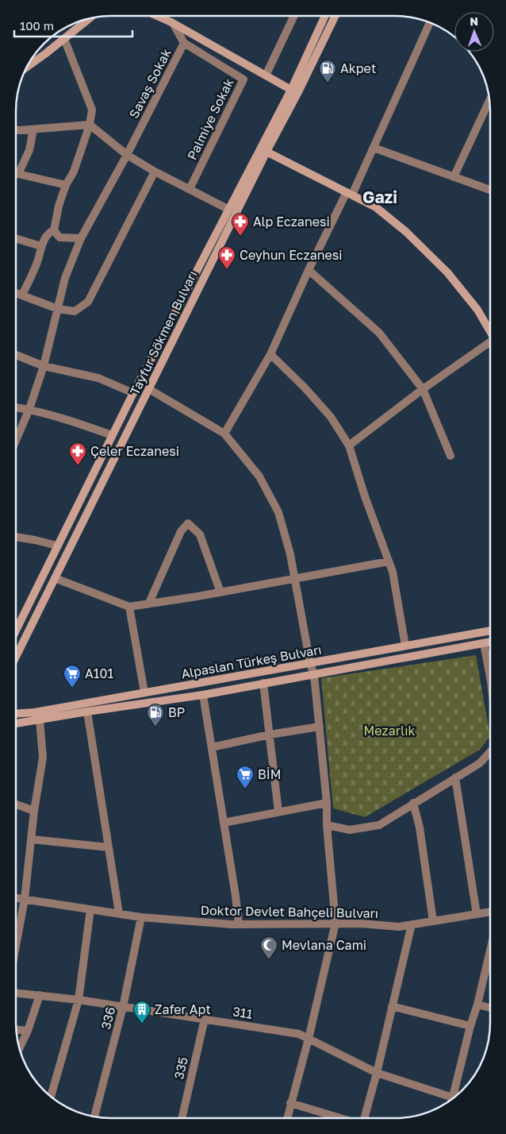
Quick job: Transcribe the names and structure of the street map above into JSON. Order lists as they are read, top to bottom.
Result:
{
  "streets": {
    "main road": ["Tayfur Sökmen Bulvarı", "Alpaslan Türkeş Bulvarı"],
    "street": [
      "Savaş Sokak",
      "Palmiye Sokak",
      "Doktor Devlet Bahçeli Bulvarı",
      "311",
      "336",
      "335"
    ]
  },
  "crossings": [
    ["Savaş Sokak", "Palmiye Sokak"],
    ["Doktor Devlet Bahçeli Bulvarı", "336"],
    ["311", "336"],
    ["311", "335"]
  ],
  "districts": ["Gazi"],
  "parks": ["Mezarlık"],
  "places": {
    "fuel station": ["Akpet", "BP"],
    "pharmacy": ["Alp Eczanesi", "Ceyhun Eczanesi", "Çeler Eczanesi"],
    "supermarket": ["A101", "BİM"],
    "mosque": ["Mevlana Cami"],
    "building": ["Zafer Apt"]
  },
  "scale_bar": "100 m",
  "north": "top"
}
